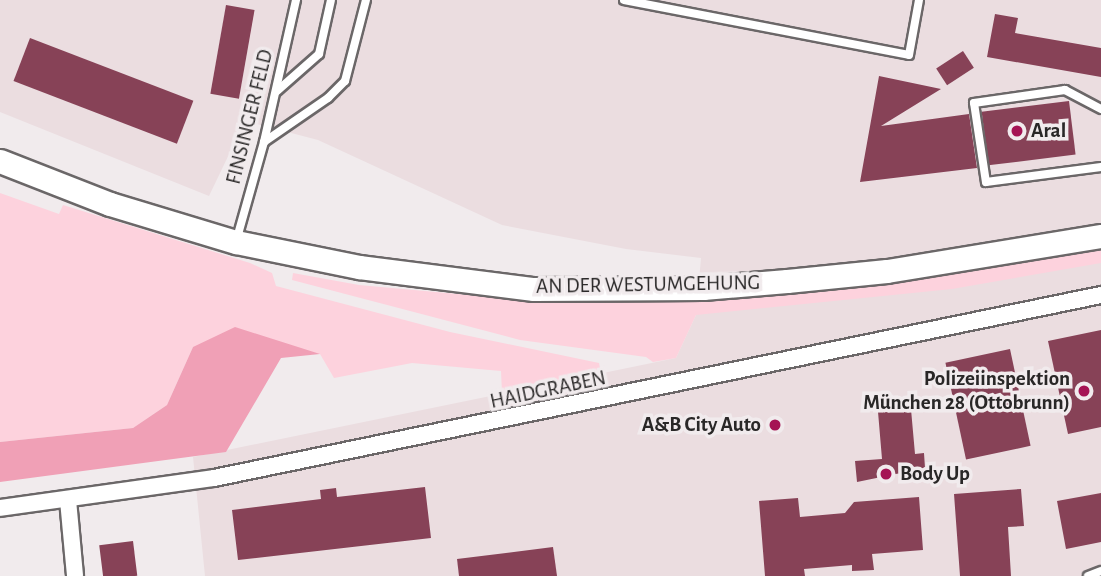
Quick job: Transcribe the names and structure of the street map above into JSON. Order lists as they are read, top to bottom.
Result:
{
  "streets": {
    "main road": ["AN DER WESTUMGEHUNG"],
    "street": ["HAIDGRABEN"],
    "lane": ["FINSINGER FELD"]
  },
  "crossings": [
    ["FINSINGER FELD", "AN DER WESTUMGEHUNG"]
  ],
  "places": [
    "Aral",
    "Polizeiinspektion München 28 (Ottobrunn)",
    "A&B City Auto",
    "Body Up"
  ]
}
